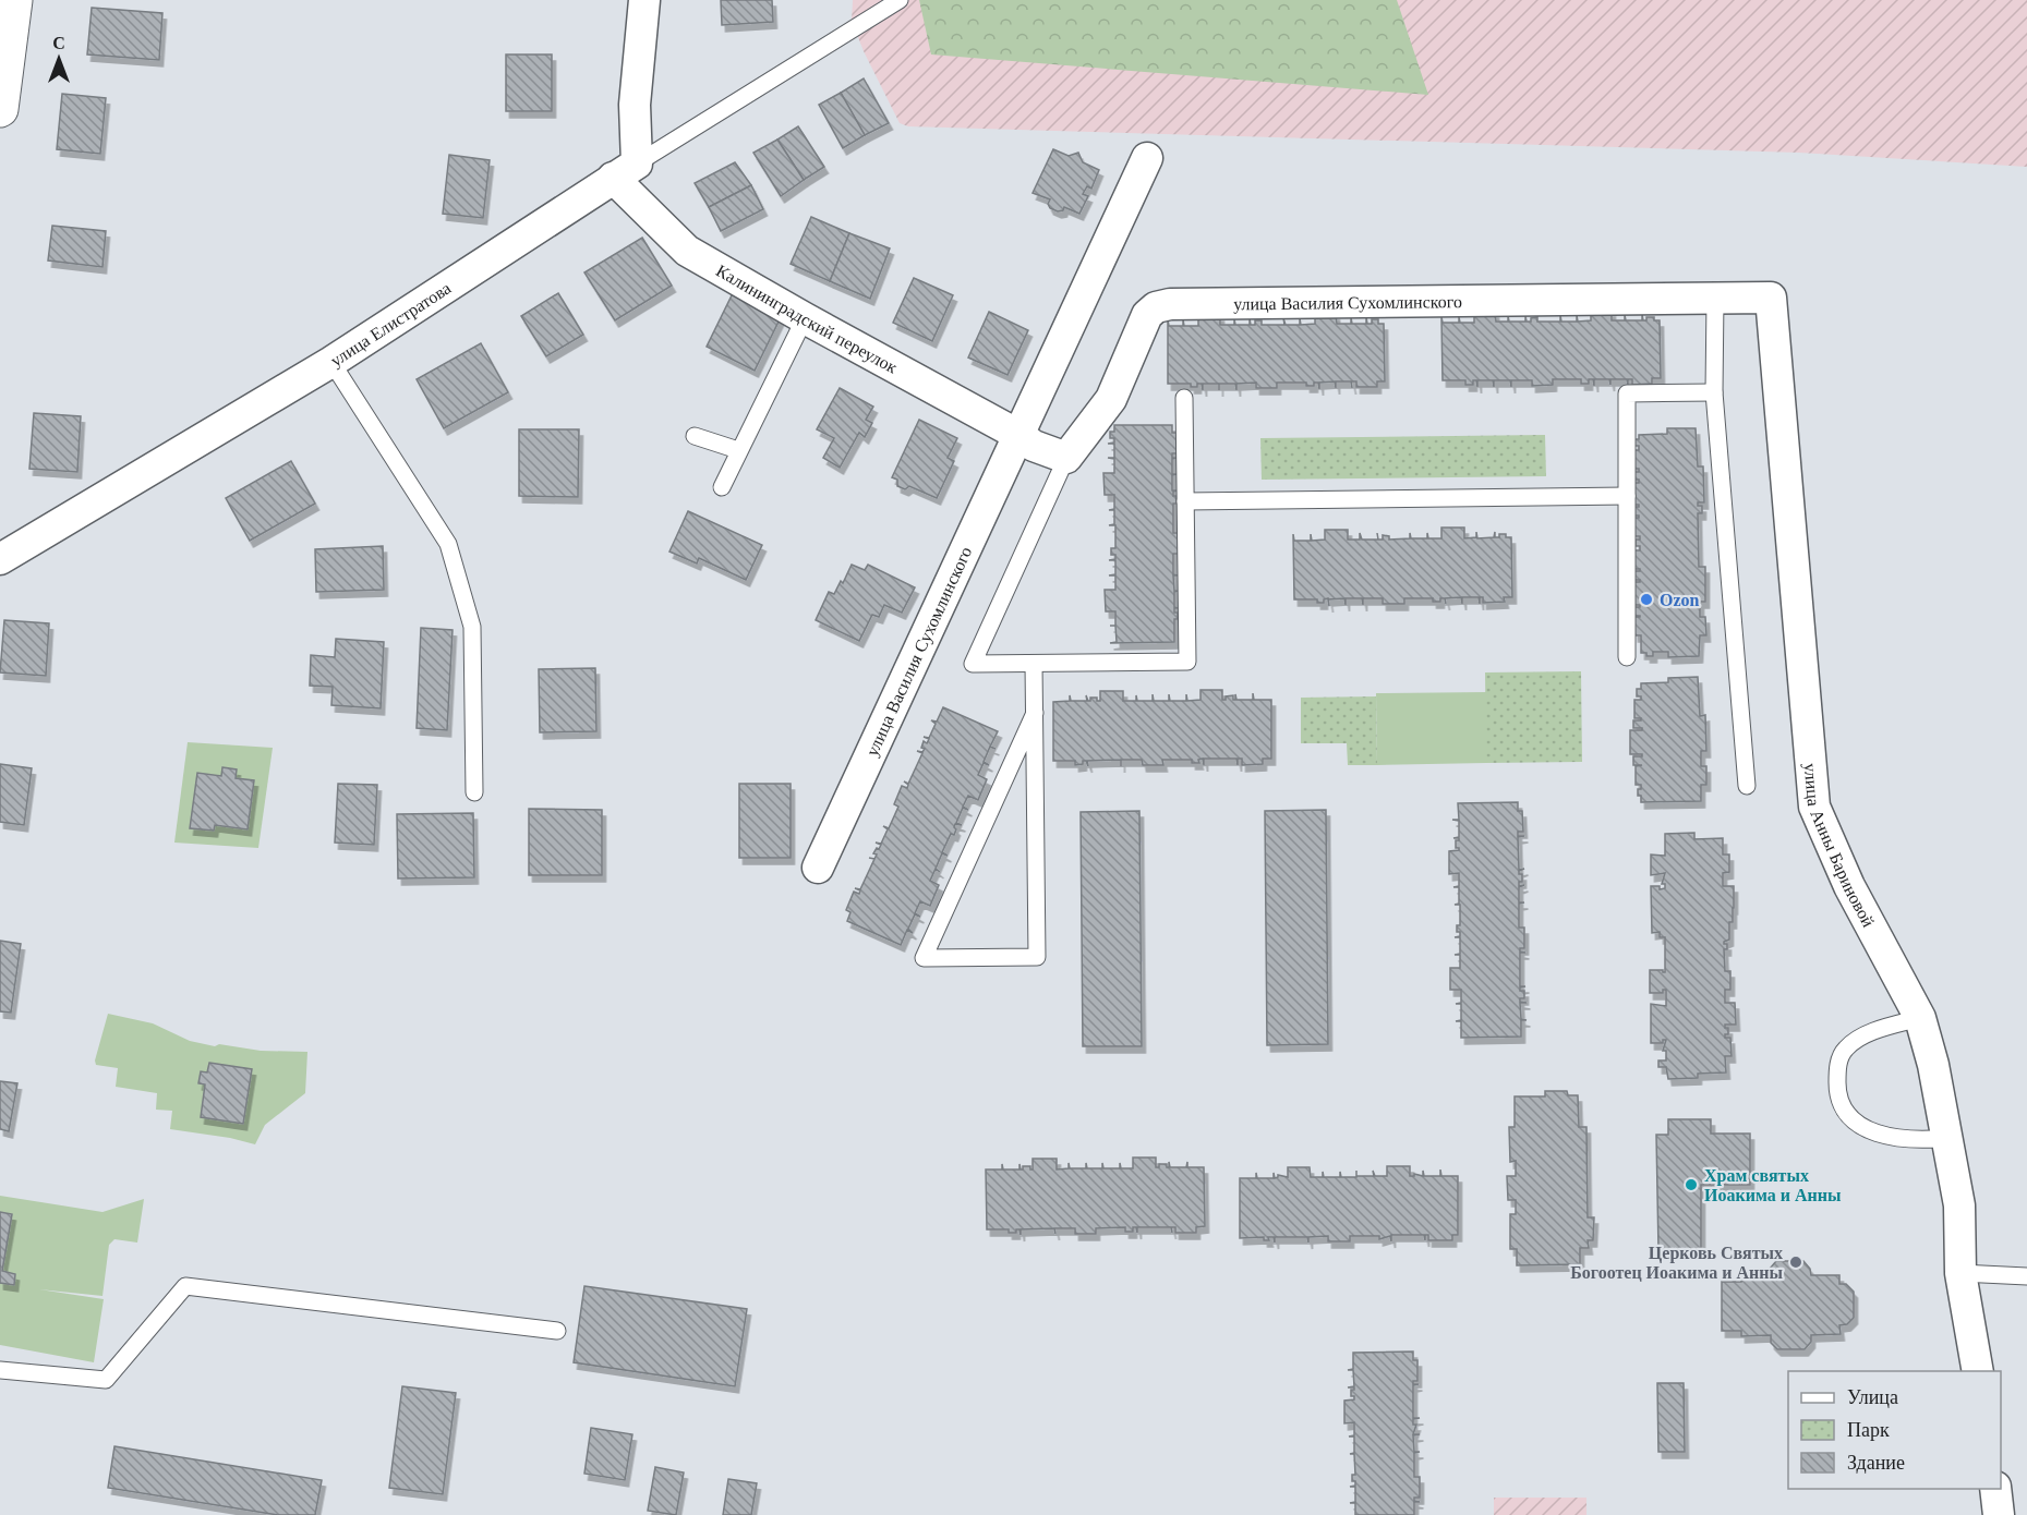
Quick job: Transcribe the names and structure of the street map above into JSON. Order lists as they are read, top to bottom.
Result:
{
  "streets": {
    "street": [
      "улица Василия Сухомлинского",
      "Калининградский переулок",
      "улица Елистратова",
      "улица Анны Бариновой"
    ]
  },
  "crossings": [
    ["улица Василия Сухомлинского", "Калининградский переулок"],
    ["улица Василия Сухомлинского", "улица Анны Бариновой"],
    ["Калининградский переулок", "улица Елистратова"]
  ],
  "places": ["Ozon", "Храм святых Иоакима и Анны", "Церковь Святых Богоотец Иоакима и Анны"],
  "legend": ["Улица", "Парк", "Здание"],
  "north": "top"
}
